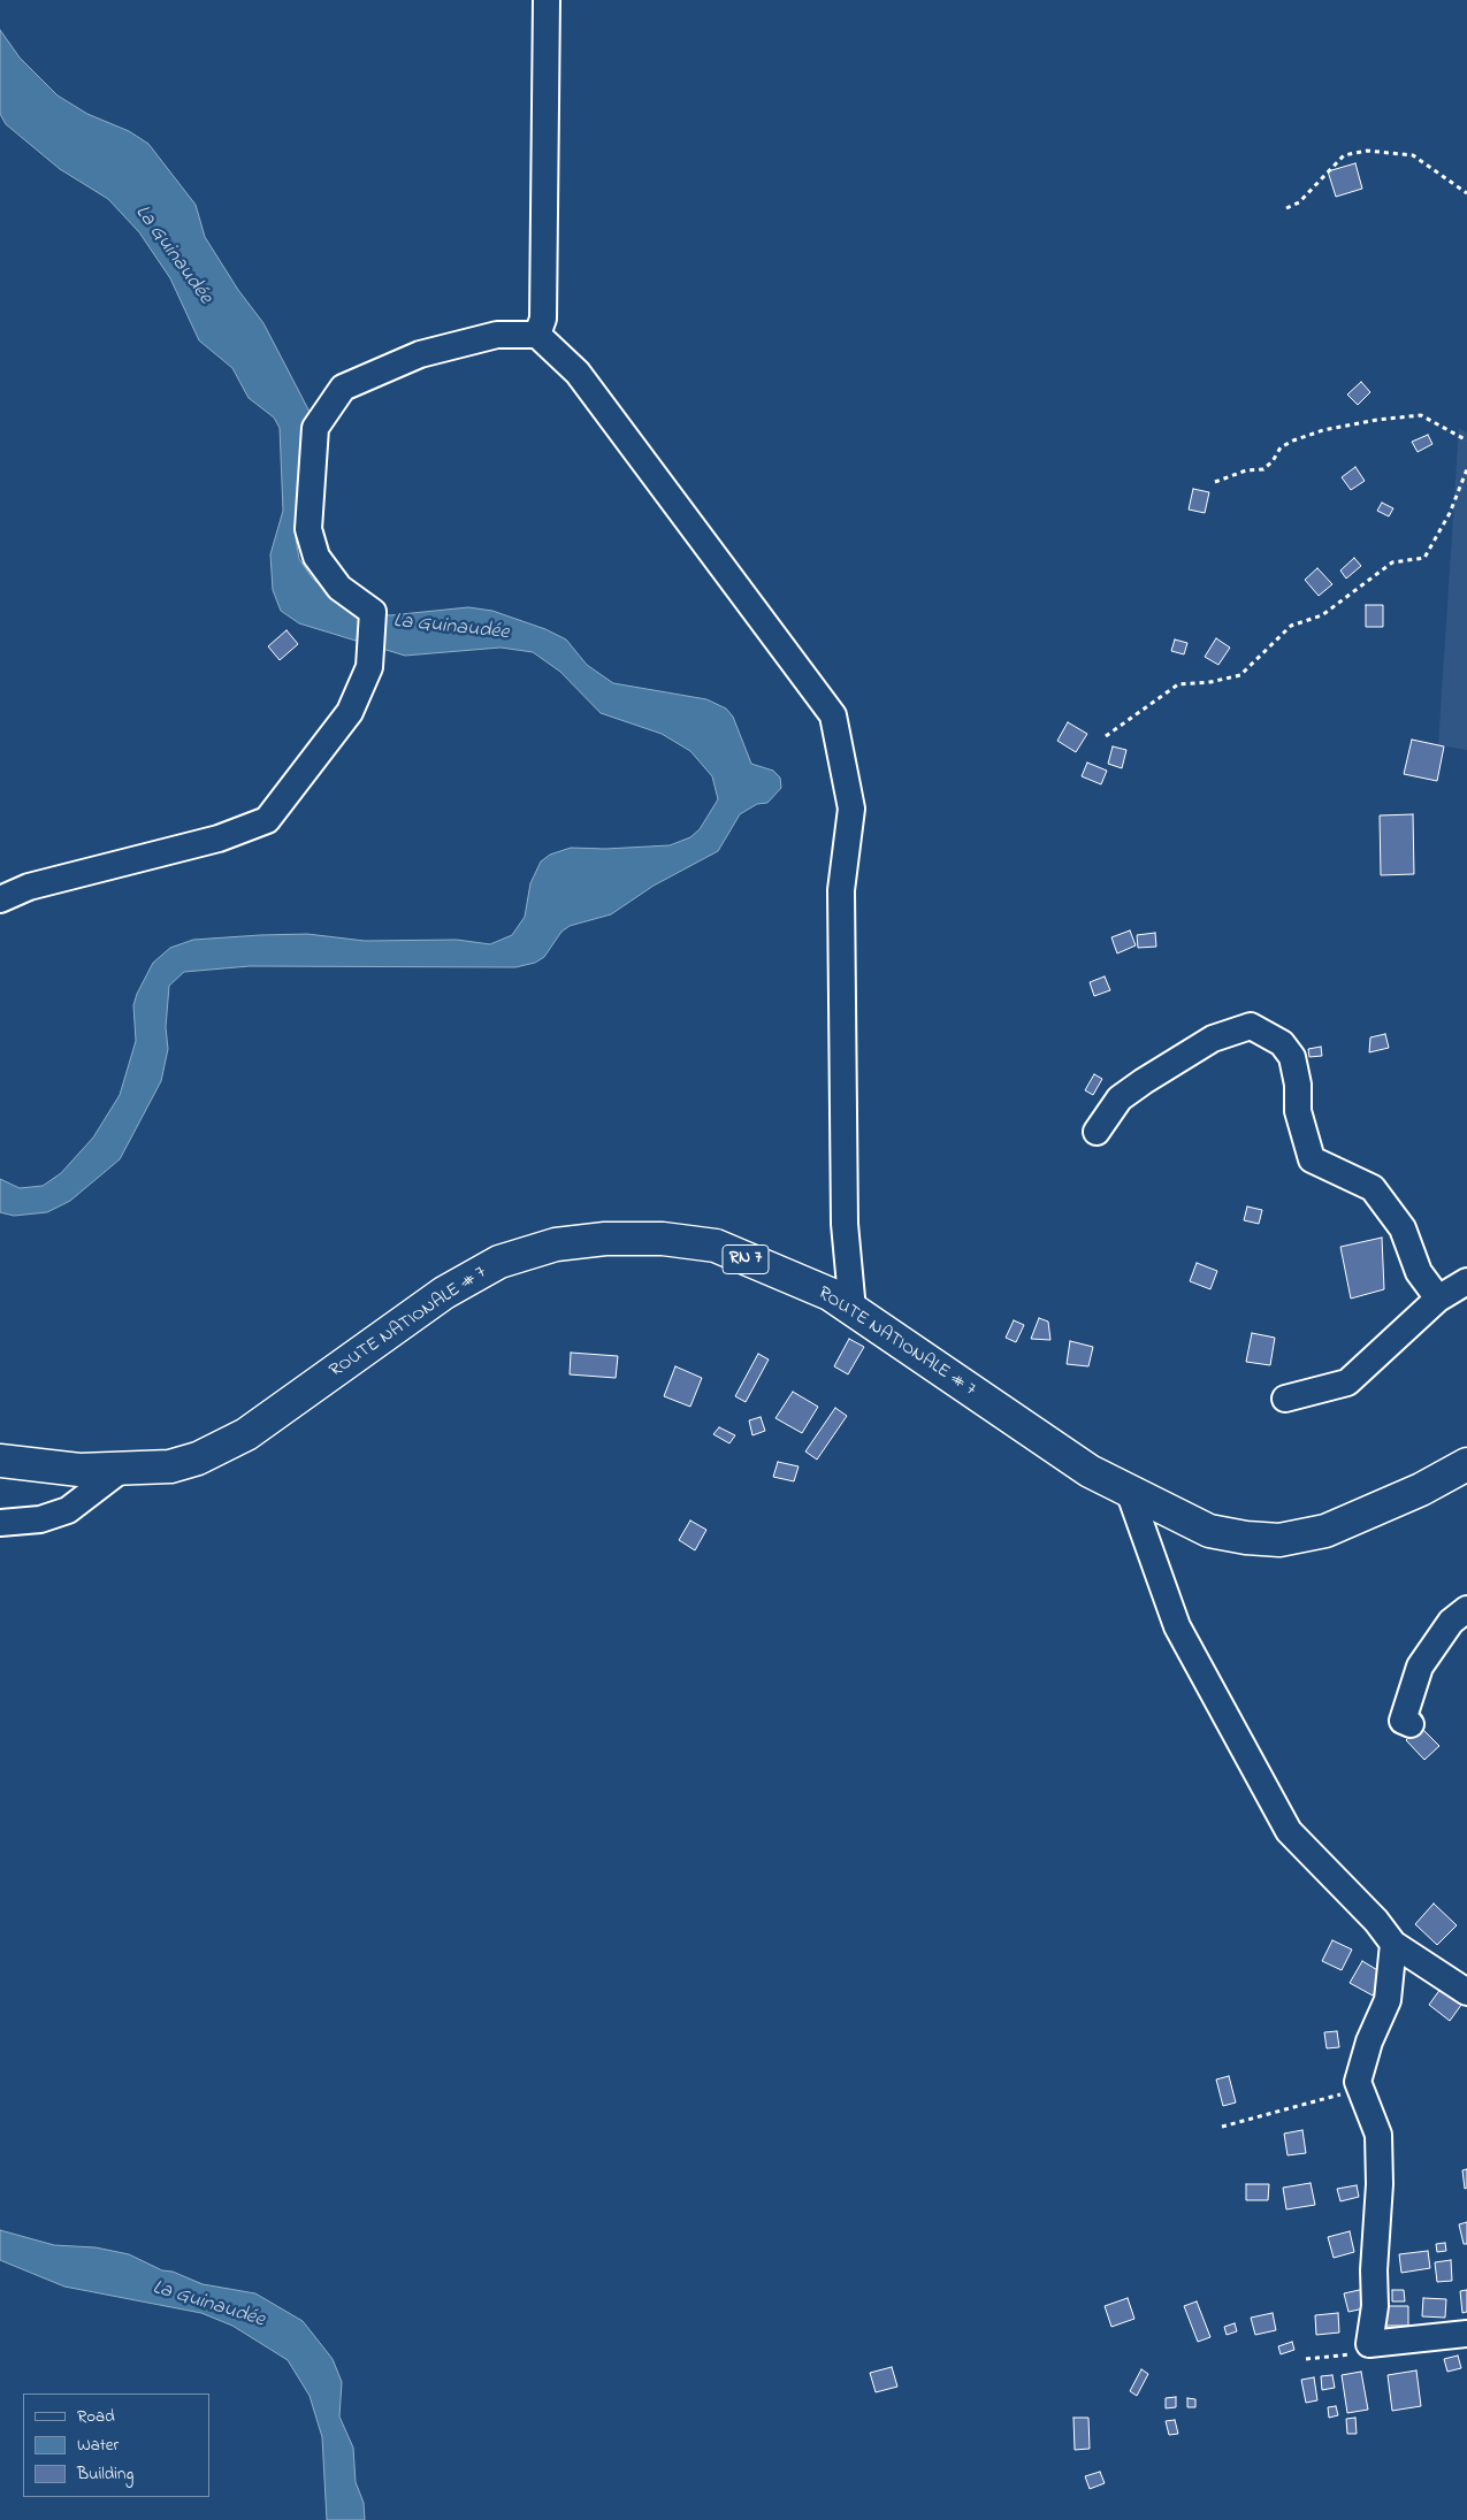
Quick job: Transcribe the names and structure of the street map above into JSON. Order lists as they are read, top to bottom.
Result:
{
  "streets": {
    "main road": ["RN 7", "ROUTE NATIONALE # 7"]
  },
  "water": ["La Guinaudée"],
  "legend": ["Road", "Water", "Building"]
}
